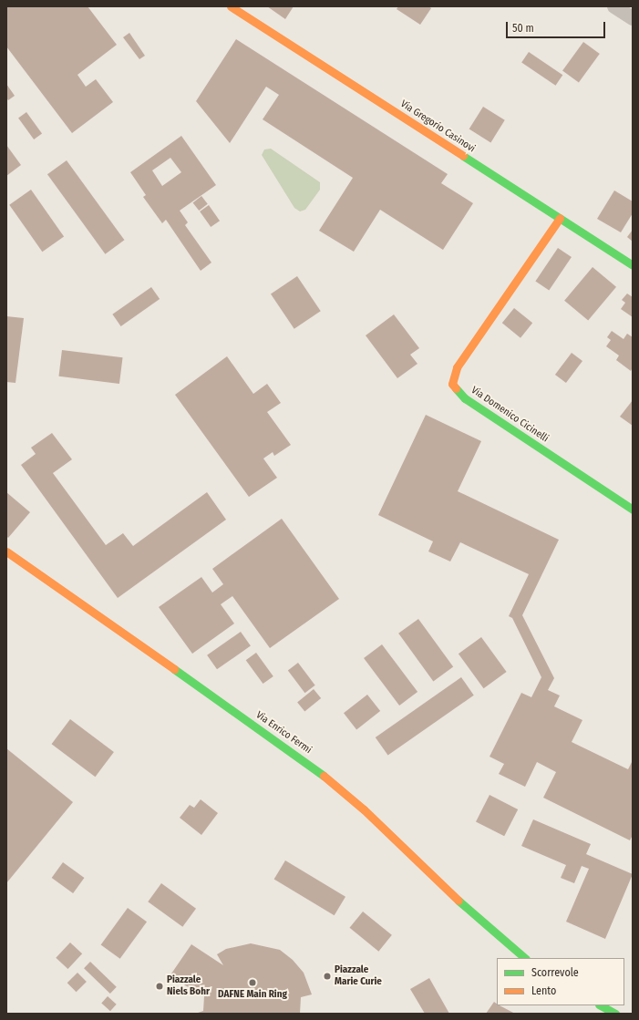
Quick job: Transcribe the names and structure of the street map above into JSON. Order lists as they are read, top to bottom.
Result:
{
  "streets": {
    "street": ["Via Gregorio Casinovi", "Via Domenico Cicinelli", "Via Enrico Fermi"]
  },
  "crossings": [
    ["Via Gregorio Casinovi", "Via Domenico Cicinelli"]
  ],
  "places": ["Piazzale Marie Curie", "DAFNE Main Ring", "Piazzale Niels Bohr"],
  "legend": ["Scorrevole", "Lento"],
  "scale_bar": "50 m"
}
